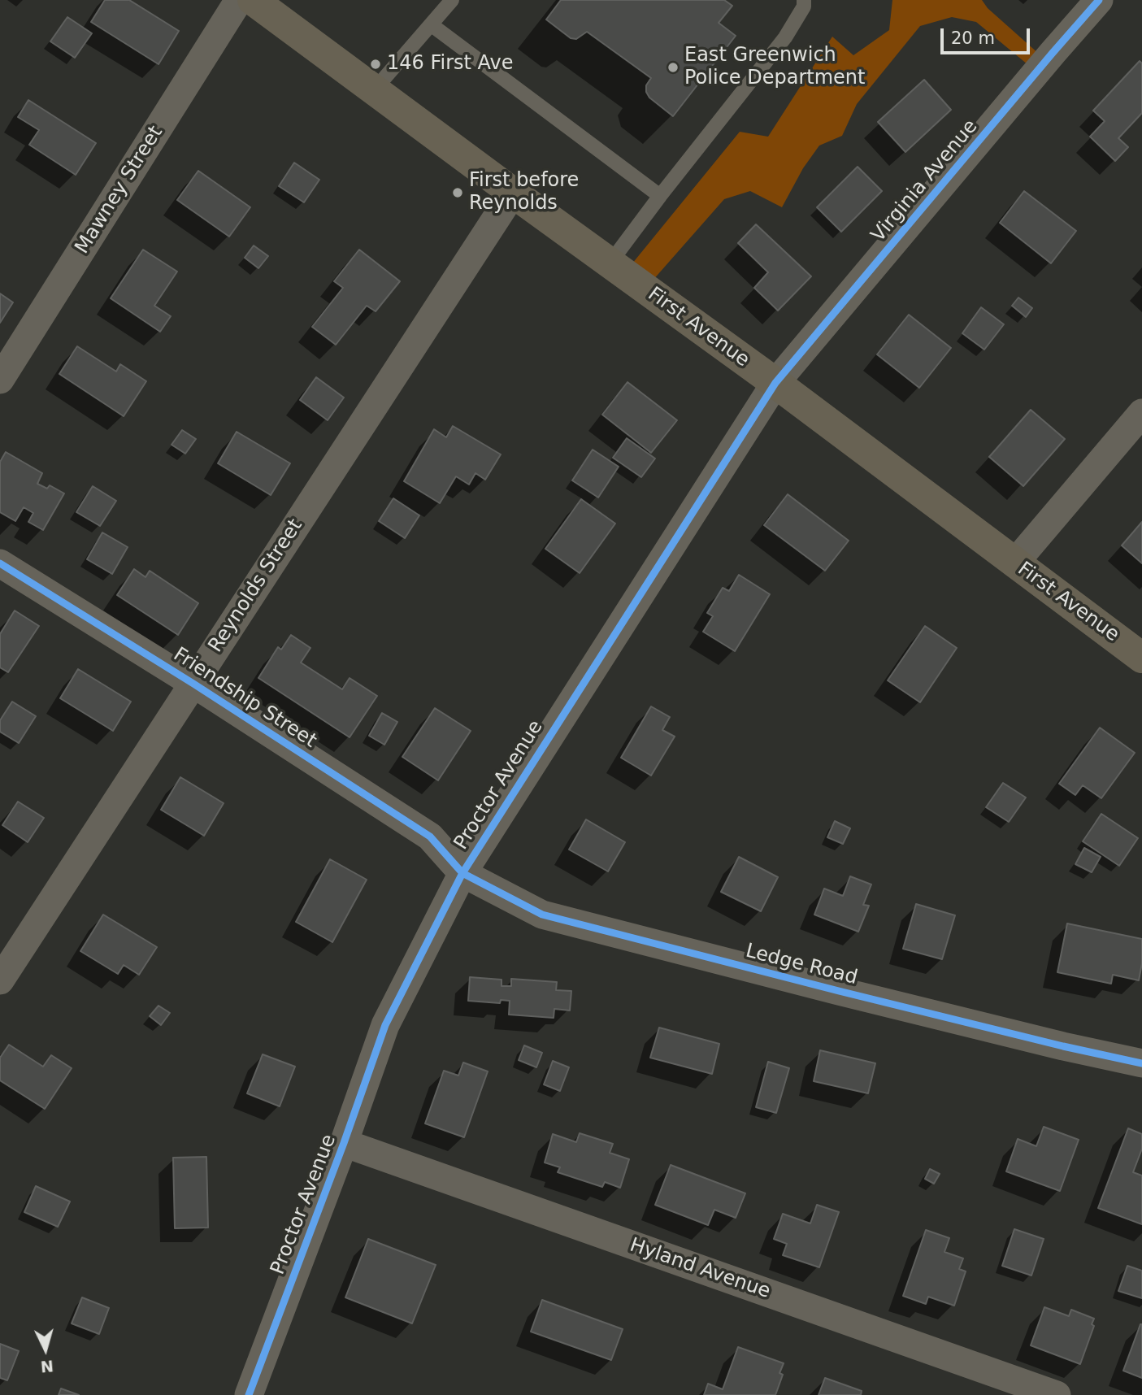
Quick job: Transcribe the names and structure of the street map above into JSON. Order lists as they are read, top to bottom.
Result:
{
  "streets": {
    "main road": ["First Avenue"],
    "street": [
      "Virginia Avenue",
      "Mawney Street",
      "Reynolds Street",
      "Friendship Street",
      "Proctor Avenue",
      "Ledge Road",
      "Hyland Avenue"
    ]
  },
  "crossings": [
    ["Virginia Avenue", "First Avenue"],
    ["Virginia Avenue", "Proctor Avenue"],
    ["First Avenue", "Reynolds Street"],
    ["First Avenue", "Proctor Avenue"],
    ["Reynolds Street", "Friendship Street"],
    ["Friendship Street", "Proctor Avenue"],
    ["Friendship Street", "Ledge Road"],
    ["Proctor Avenue", "Ledge Road"],
    ["Proctor Avenue", "Hyland Avenue"]
  ],
  "places": ["146 First Ave", "East Greenwich Police Department", "First before Reynolds"],
  "scale_bar": "20 m",
  "north": "bottom"
}
